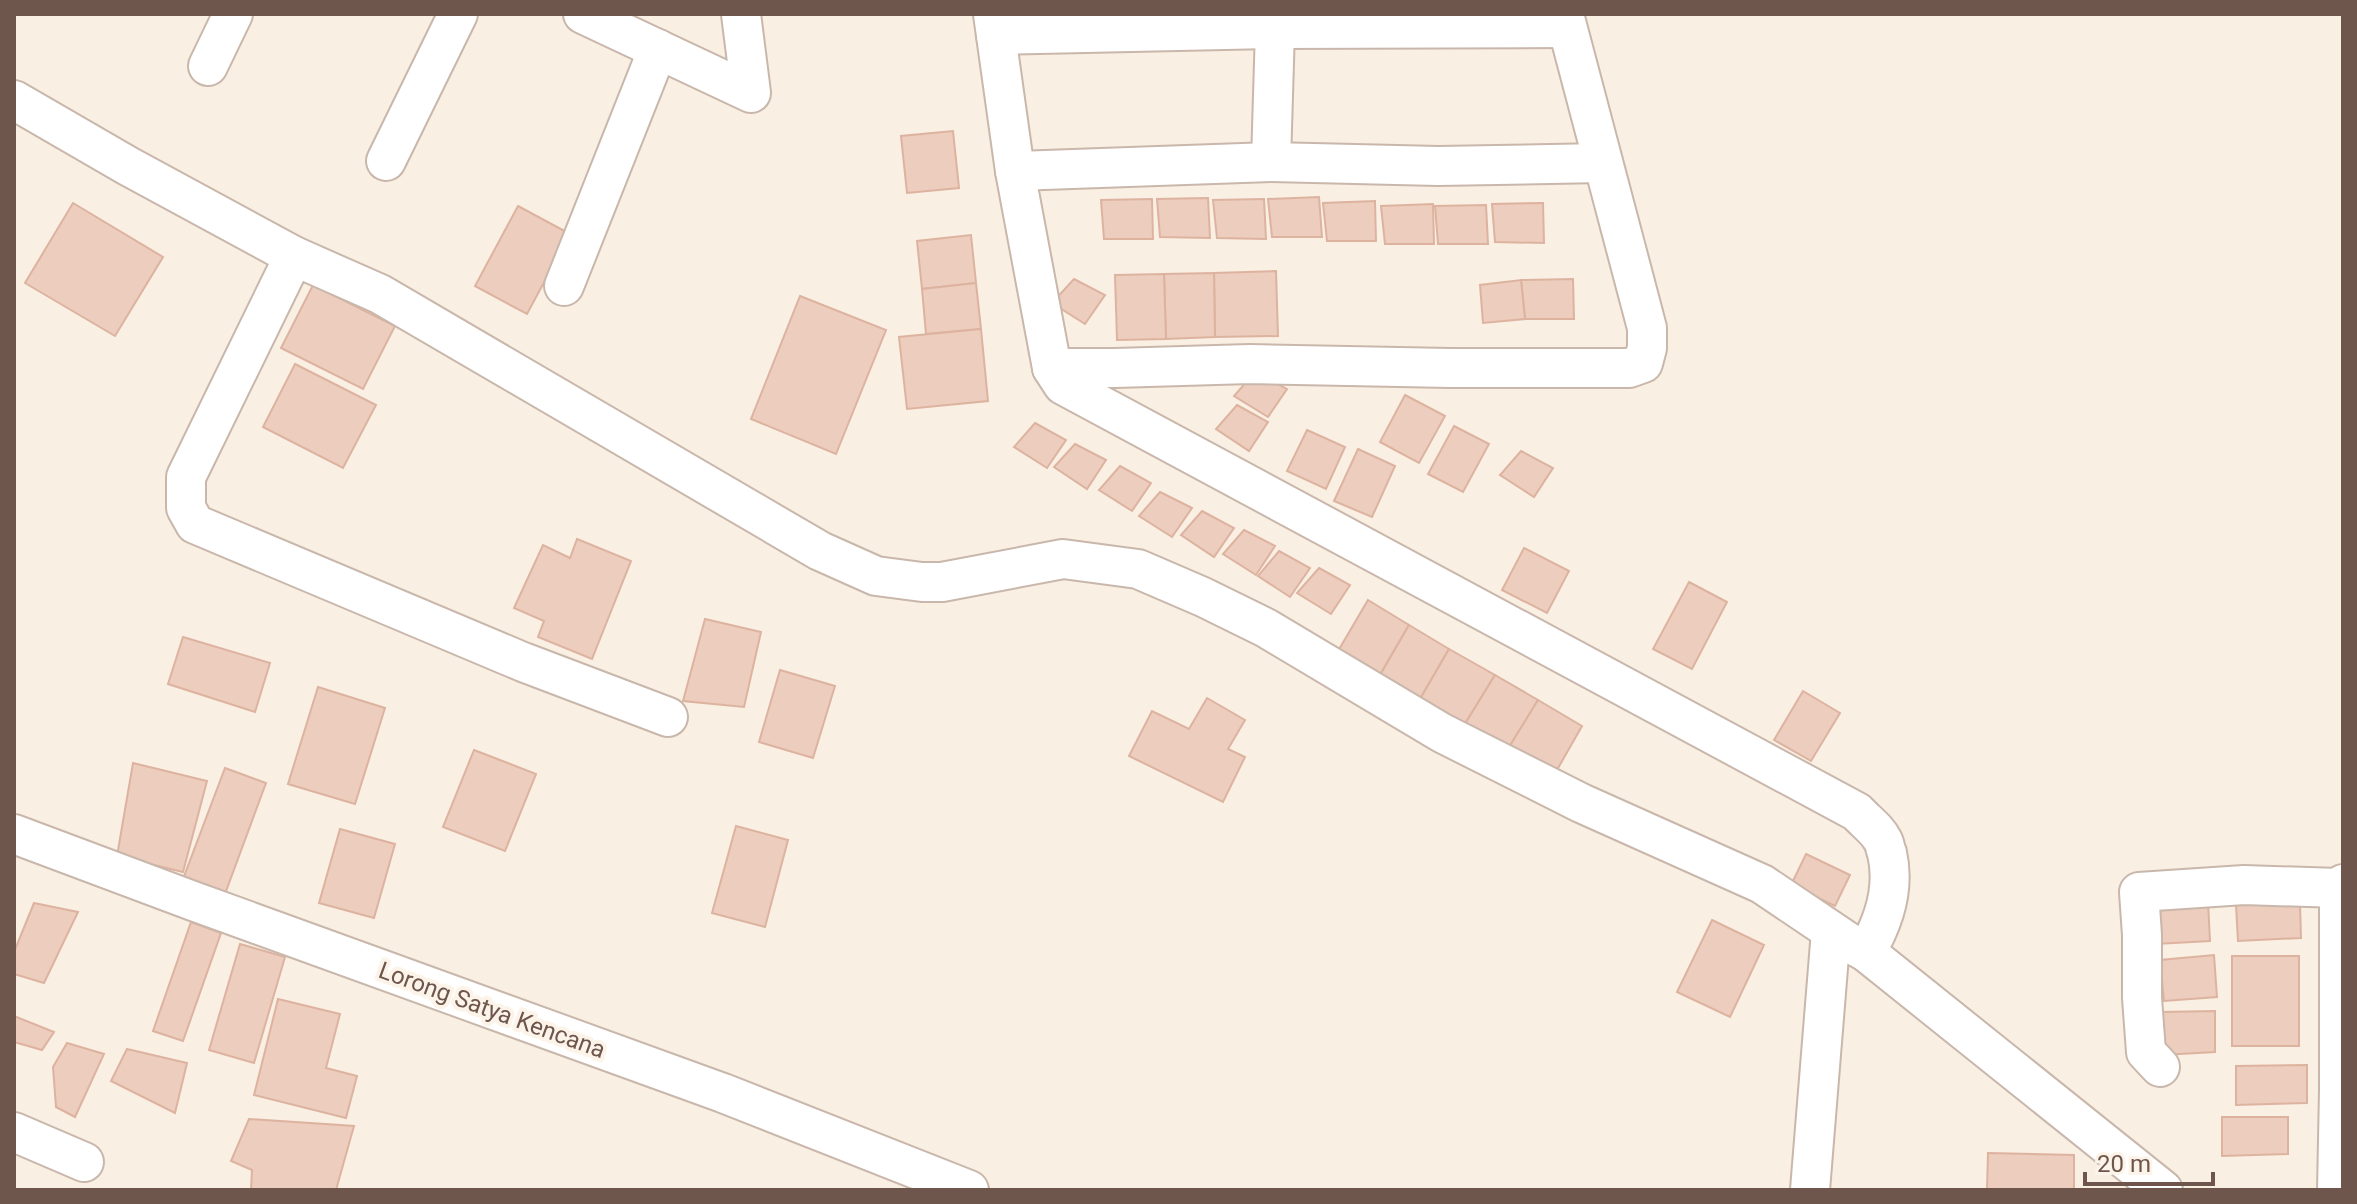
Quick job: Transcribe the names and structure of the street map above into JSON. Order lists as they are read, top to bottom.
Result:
{
  "streets": {
    "street": ["Lorong Satya Kencana"]
  },
  "scale_bar": "20 m"
}
